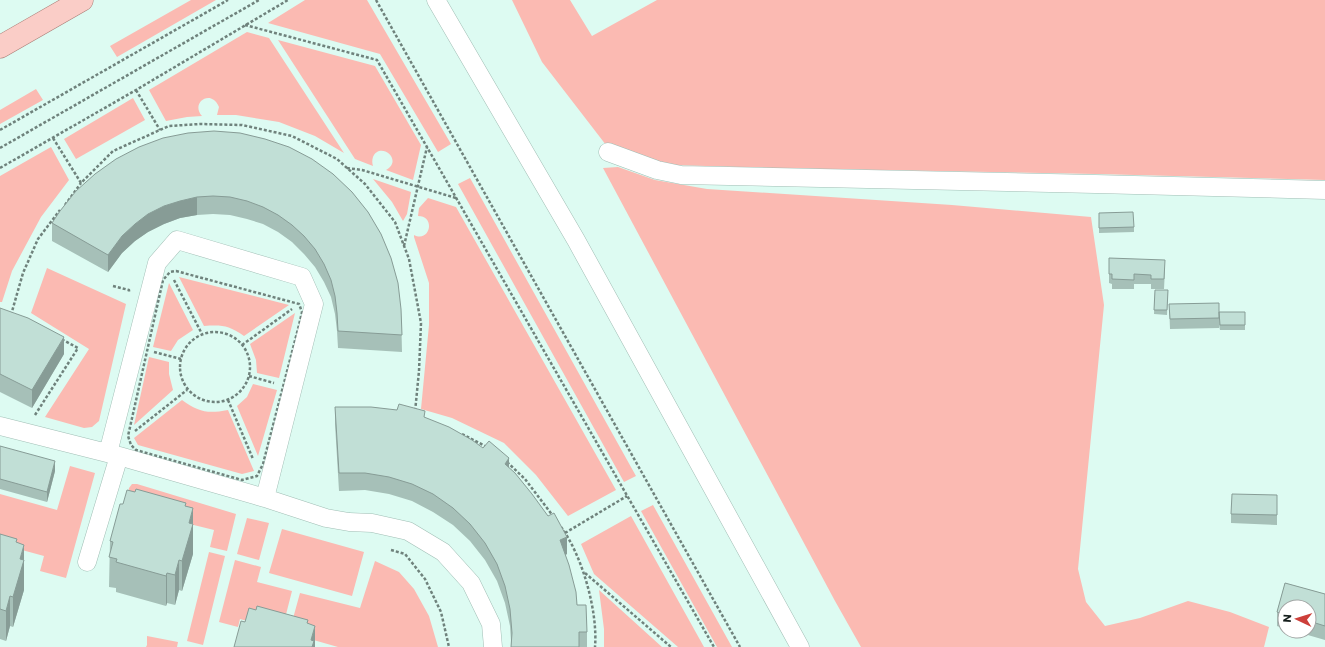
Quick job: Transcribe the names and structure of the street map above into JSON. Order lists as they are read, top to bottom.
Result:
{
  "north": "left"
}
